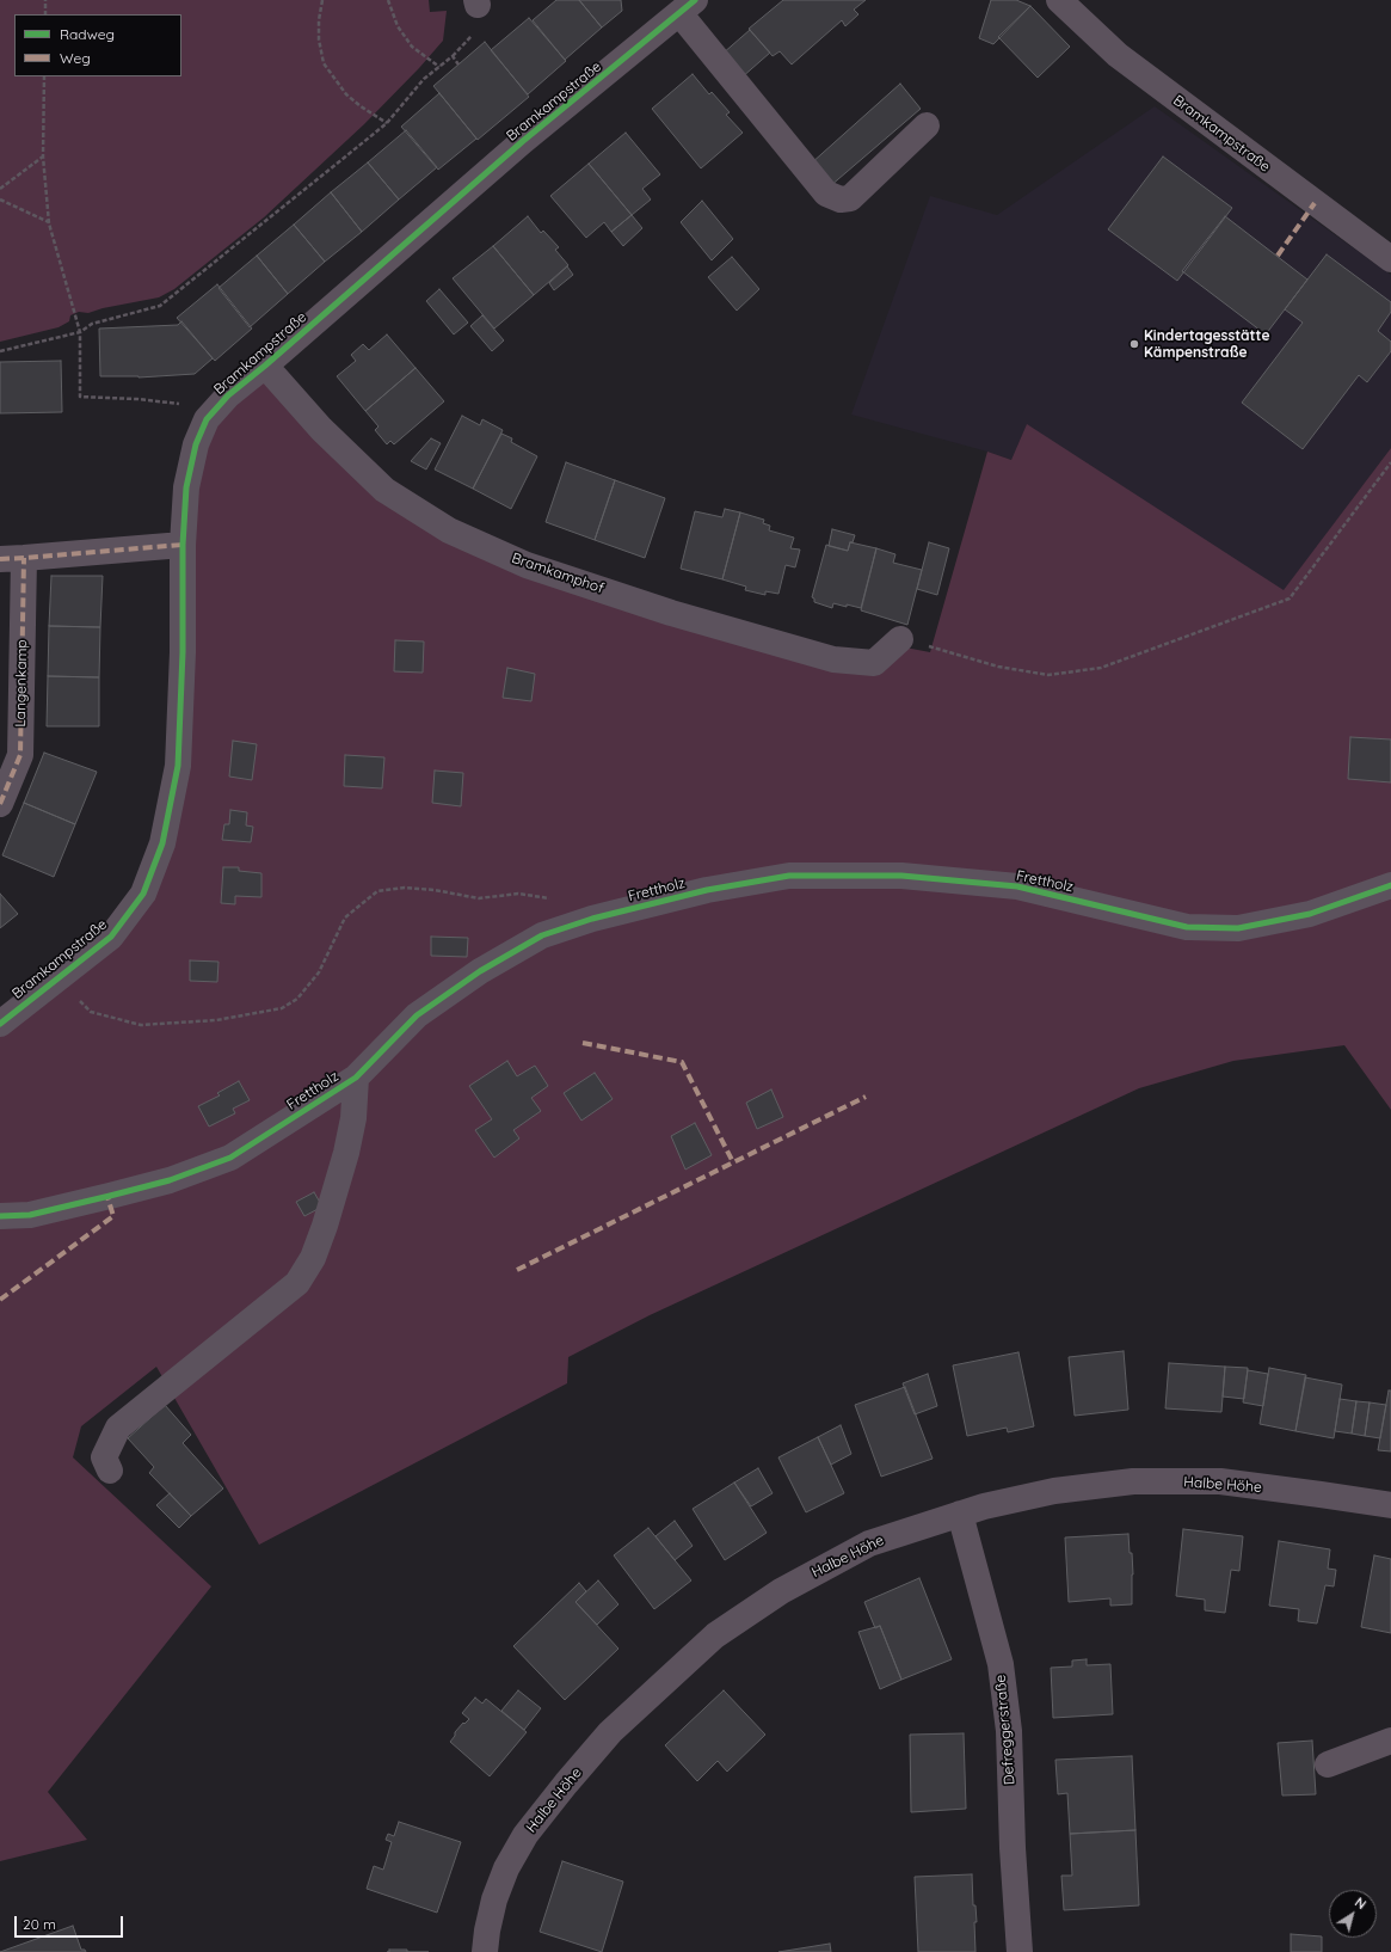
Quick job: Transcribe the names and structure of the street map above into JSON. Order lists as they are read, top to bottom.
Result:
{
  "streets": {
    "street": [
      "Bramkampstraße",
      "Bramkamphof",
      "Langenkamp",
      "Frettholz",
      "Halbe Höhe",
      "Defreggerstraße"
    ]
  },
  "crossings": [
    ["Bramkampstraße", "Bramkamphof"],
    ["Bramkampstraße", "Langenkamp"],
    ["Halbe Höhe", "Defreggerstraße"]
  ],
  "places": ["Kindertagesstätte Kämpenstraße"],
  "legend": ["Radweg", "Weg"],
  "scale_bar": "20 m",
  "north": "top right"
}
